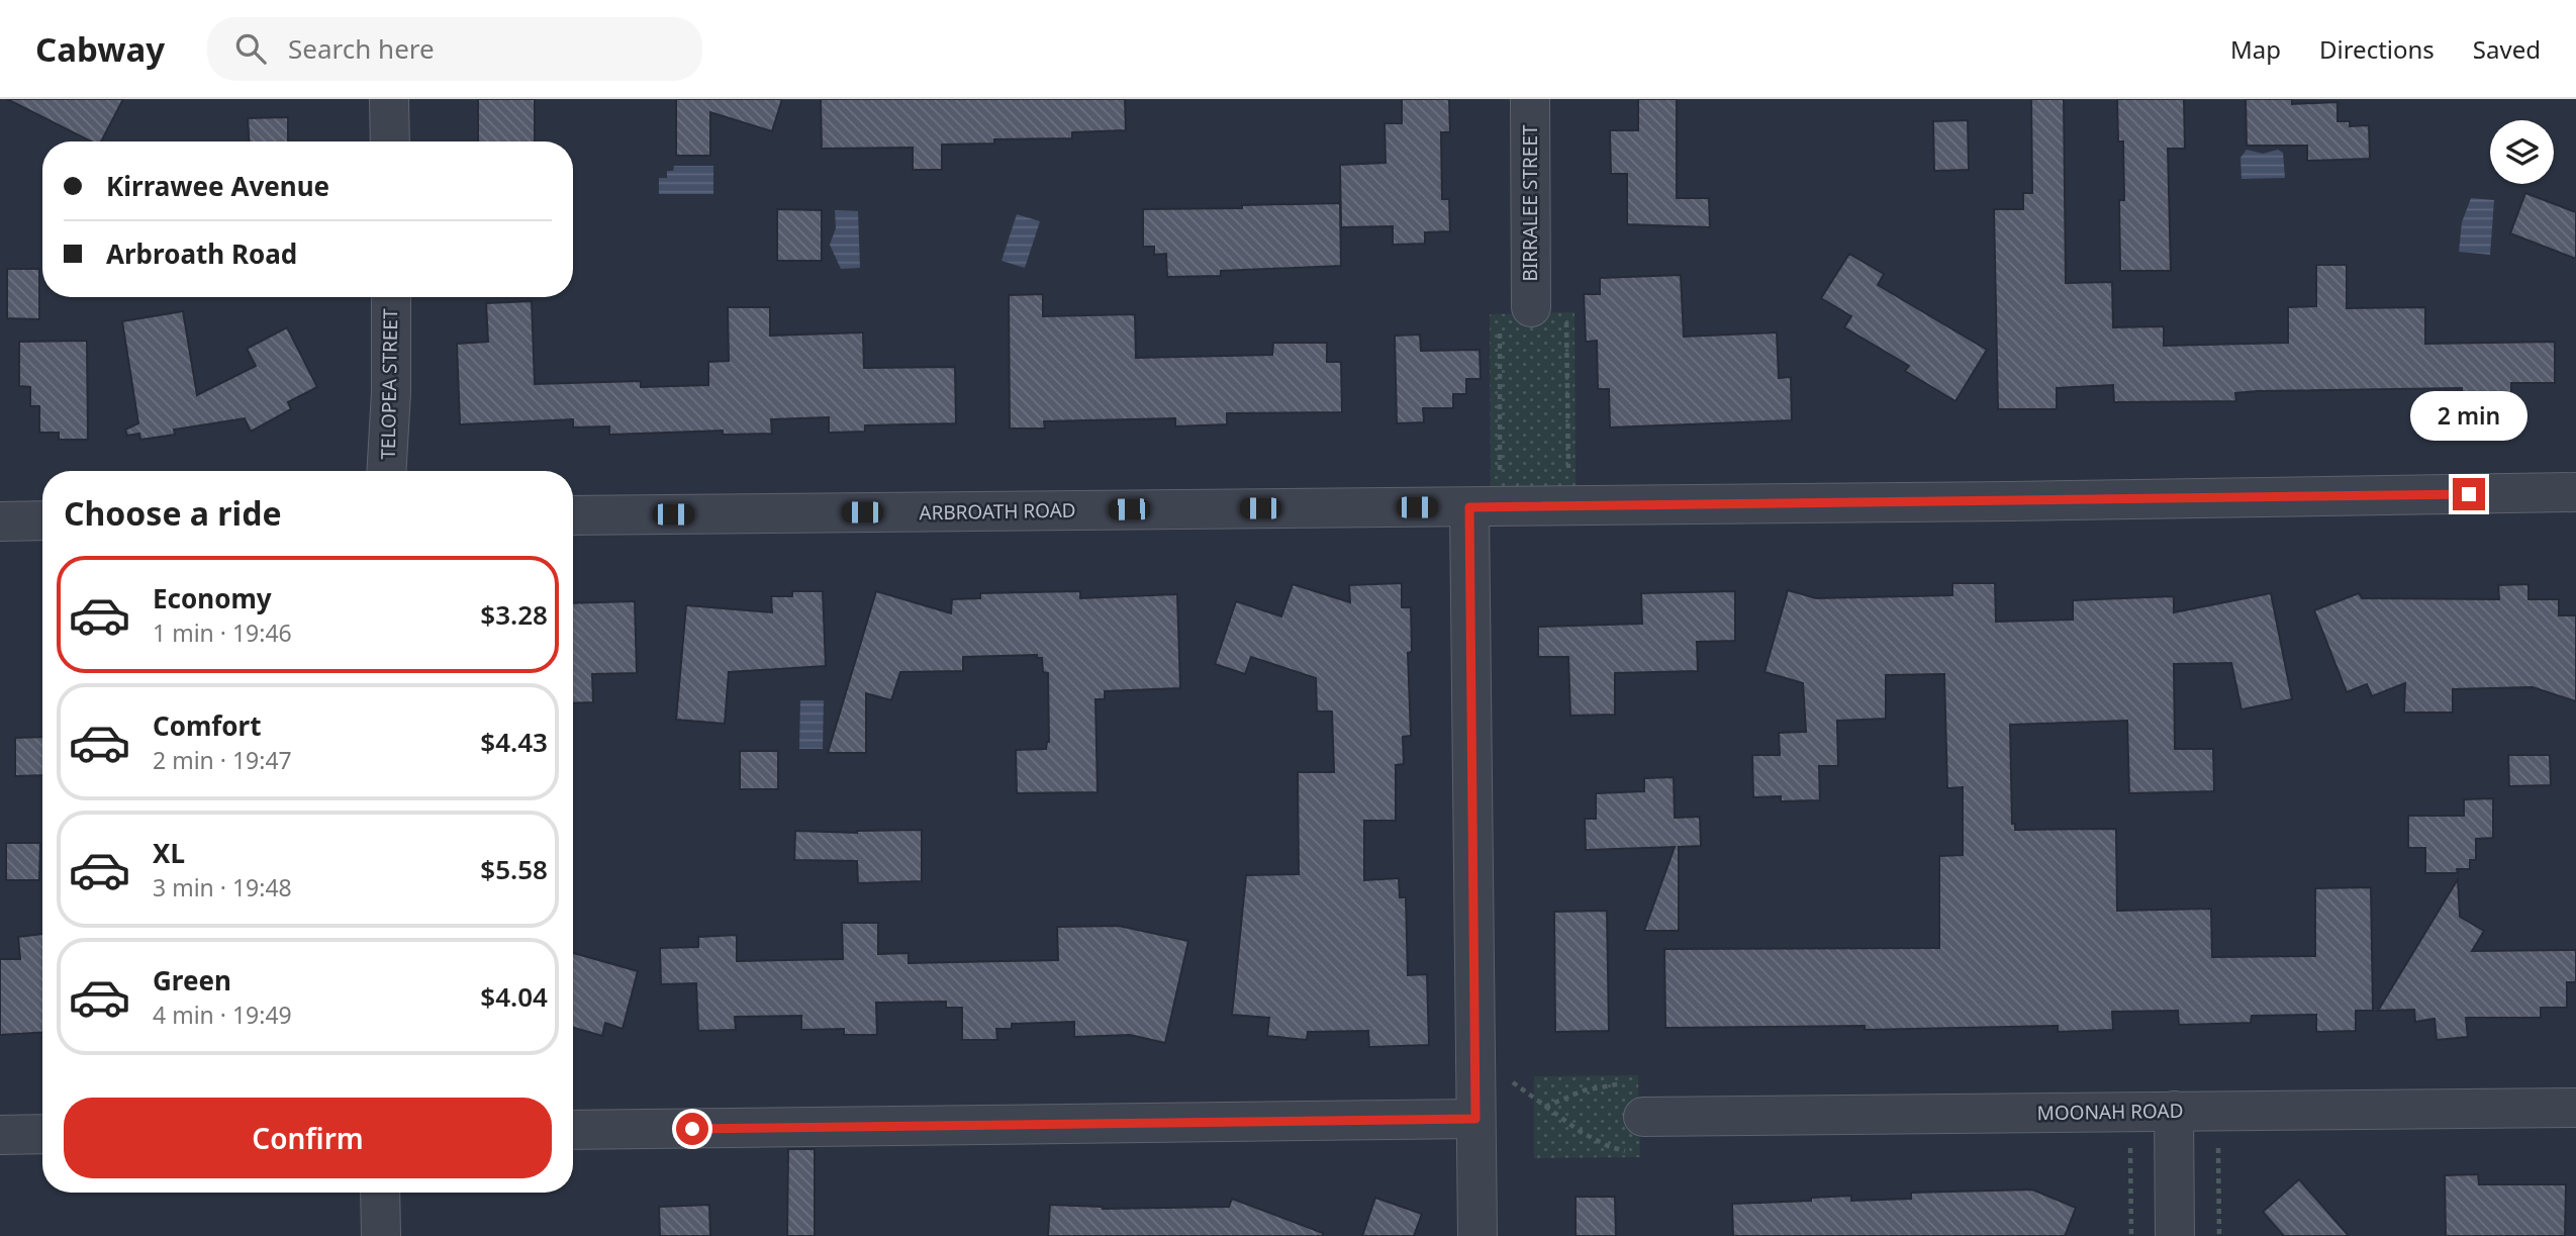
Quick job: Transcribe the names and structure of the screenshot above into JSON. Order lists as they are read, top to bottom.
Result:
{
  "streets": {
    "street": [
      "BIRRALEE STREET",
      "TELOPEA STREET",
      "ARBROATH ROAD",
      "MOONAH ROAD"
    ]
  },
  "page": {
    "header": "Cabway",
    "search": "Search here",
    "nav": ["Map", "Directions", "Saved"],
    "banner": ["Kirrawee Avenue", "Arbroath Road"],
    "bubble": "2 min",
    "heading": "Choose a ride",
    "list": [
      {
        "name": "Economy",
        "note": "1 min · 19:46",
        "value": "$3.28"
      },
      {
        "name": "Comfort",
        "note": "2 min · 19:47",
        "value": "$4.43"
      },
      {
        "name": "XL",
        "note": "3 min · 19:48",
        "value": "$5.58"
      },
      {
        "name": "Green",
        "note": "4 min · 19:49",
        "value": "$4.04"
      }
    ],
    "buttons": "Confirm"
  }
}
